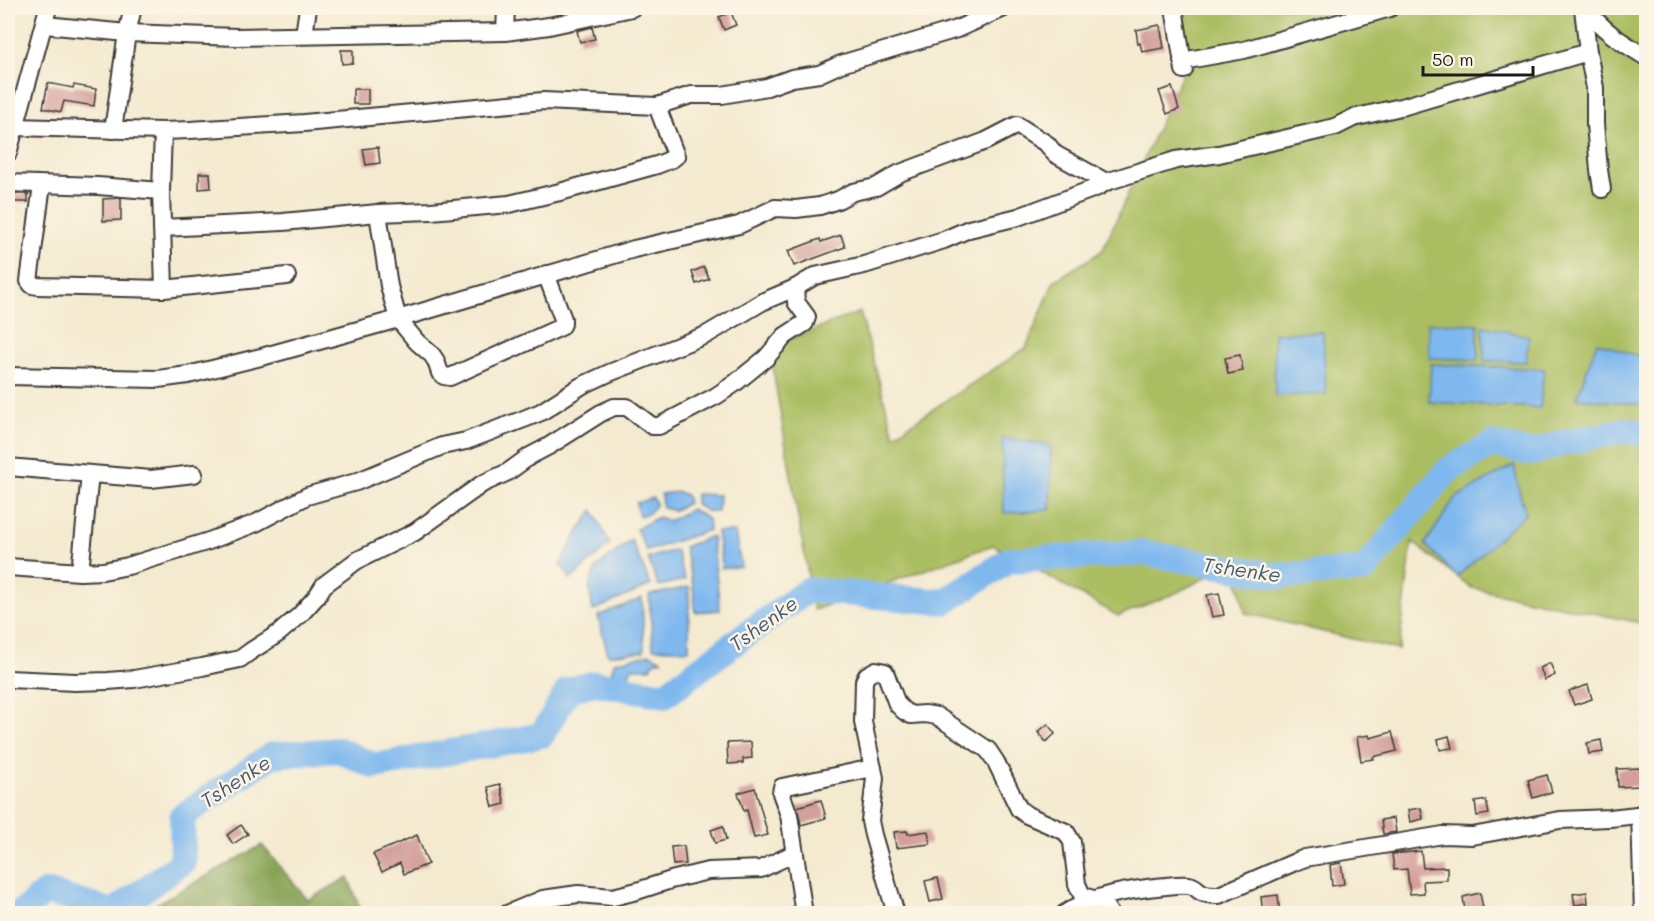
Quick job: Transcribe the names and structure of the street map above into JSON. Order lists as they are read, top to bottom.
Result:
{
  "water": ["Tshenke"],
  "scale_bar": "50 m"
}
